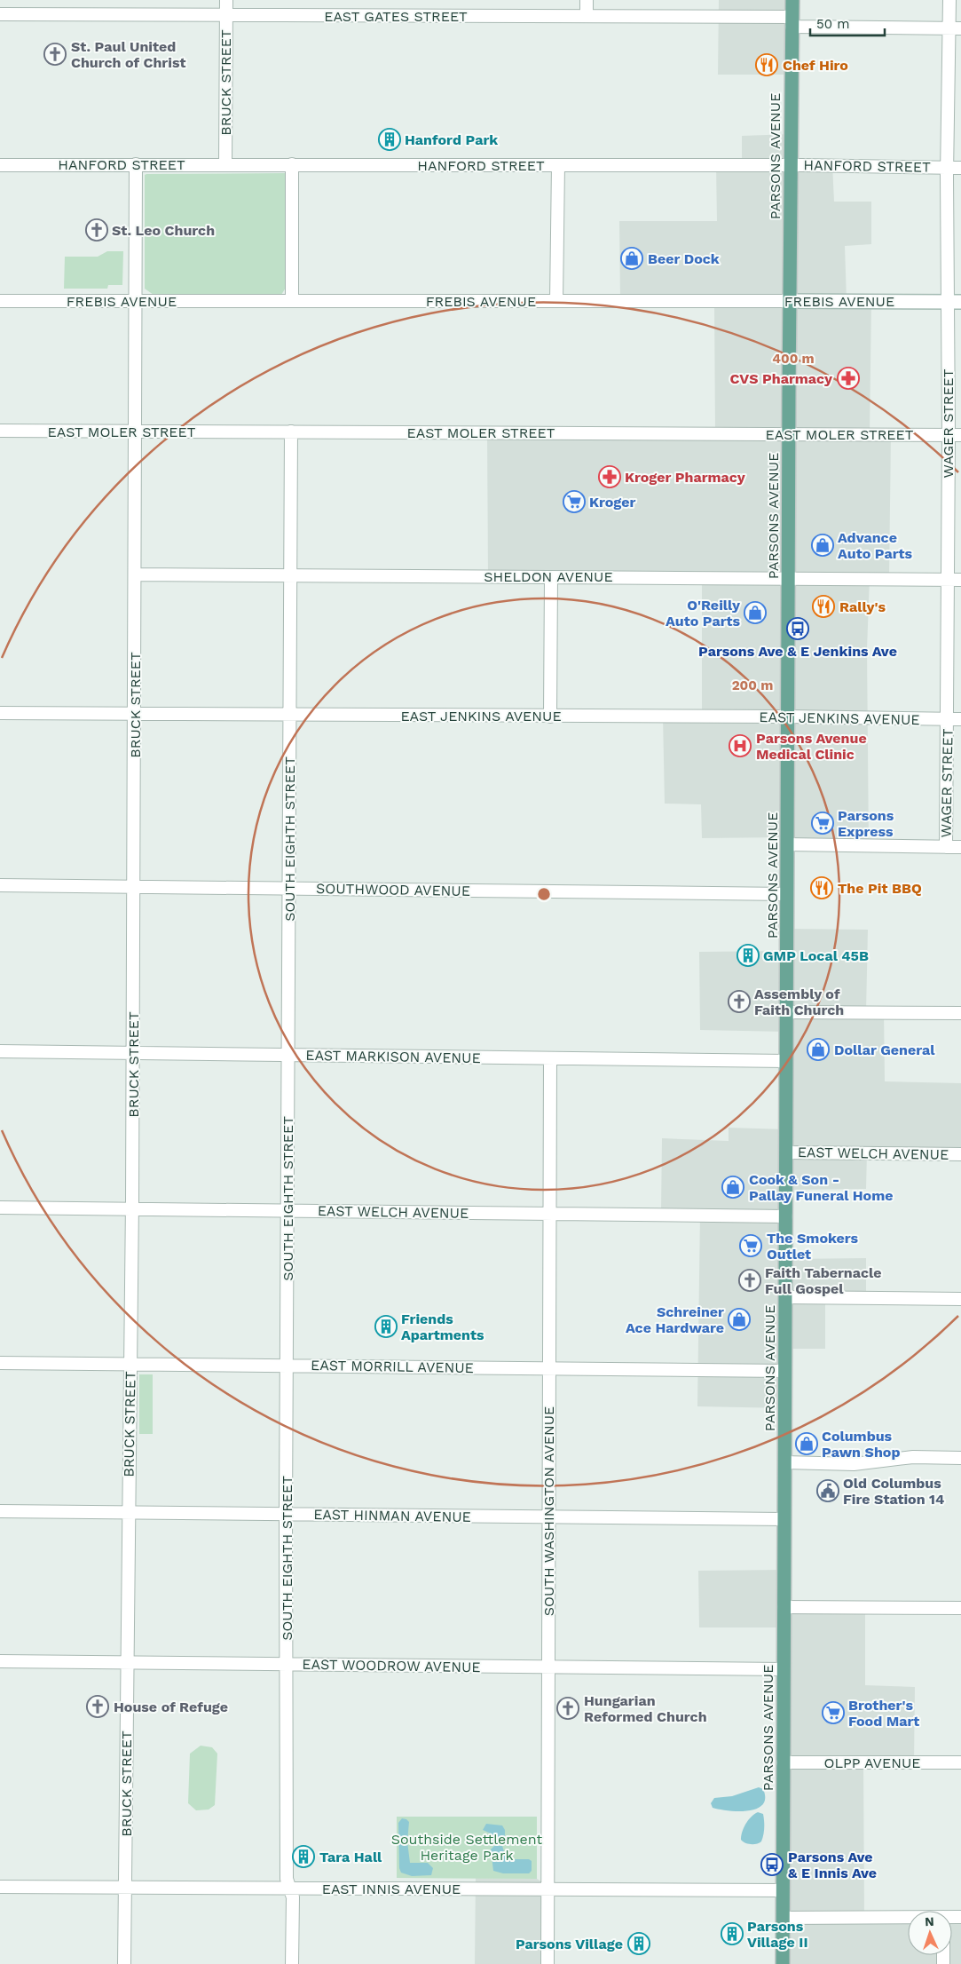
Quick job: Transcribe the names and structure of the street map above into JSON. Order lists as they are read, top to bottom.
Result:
{
  "streets": {
    "main road": ["PARSONS AVENUE", "FREBIS AVENUE"],
    "street": [
      "EAST GATES STREET",
      "BRUCK STREET",
      "HANFORD STREET",
      "WAGER STREET",
      "EAST MOLER STREET",
      "SHELDON AVENUE",
      "EAST JENKINS AVENUE",
      "SOUTH EIGHTH STREET",
      "SOUTHWOOD AVENUE",
      "EAST MARKISON AVENUE",
      "EAST WELCH AVENUE",
      "EAST MORRILL AVENUE",
      "SOUTH WASHINGTON AVENUE",
      "EAST HINMAN AVENUE",
      "EAST WOODROW AVENUE",
      "OLPP AVENUE",
      "EAST INNIS AVENUE"
    ]
  },
  "crossings": [
    ["EAST GATES STREET", "BRUCK STREET"],
    ["EAST GATES STREET", "PARSONS AVENUE"],
    ["EAST GATES STREET", "WAGER STREET"],
    ["BRUCK STREET", "HANFORD STREET"],
    ["BRUCK STREET", "FREBIS AVENUE"],
    ["BRUCK STREET", "EAST MOLER STREET"],
    ["BRUCK STREET", "SHELDON AVENUE"],
    ["BRUCK STREET", "EAST JENKINS AVENUE"],
    ["BRUCK STREET", "SOUTHWOOD AVENUE"],
    ["BRUCK STREET", "EAST MARKISON AVENUE"],
    ["BRUCK STREET", "EAST WELCH AVENUE"],
    ["BRUCK STREET", "EAST MORRILL AVENUE"],
    ["BRUCK STREET", "EAST HINMAN AVENUE"],
    ["BRUCK STREET", "EAST WOODROW AVENUE"],
    ["BRUCK STREET", "EAST INNIS AVENUE"],
    ["PARSONS AVENUE", "HANFORD STREET"],
    ["PARSONS AVENUE", "FREBIS AVENUE"],
    ["PARSONS AVENUE", "EAST MOLER STREET"],
    ["PARSONS AVENUE", "SHELDON AVENUE"],
    ["PARSONS AVENUE", "EAST JENKINS AVENUE"],
    ["PARSONS AVENUE", "SOUTHWOOD AVENUE"],
    ["PARSONS AVENUE", "EAST MARKISON AVENUE"],
    ["PARSONS AVENUE", "EAST WELCH AVENUE"],
    ["PARSONS AVENUE", "EAST MORRILL AVENUE"],
    ["PARSONS AVENUE", "EAST HINMAN AVENUE"],
    ["PARSONS AVENUE", "EAST WOODROW AVENUE"],
    ["PARSONS AVENUE", "OLPP AVENUE"],
    ["PARSONS AVENUE", "EAST INNIS AVENUE"],
    ["HANFORD STREET", "WAGER STREET"],
    ["FREBIS AVENUE", "WAGER STREET"],
    ["WAGER STREET", "EAST MOLER STREET"],
    ["WAGER STREET", "SHELDON AVENUE"],
    ["WAGER STREET", "EAST JENKINS AVENUE"],
    ["EAST MOLER STREET", "SOUTH EIGHTH STREET"],
    ["SHELDON AVENUE", "SOUTH EIGHTH STREET"],
    ["EAST JENKINS AVENUE", "SOUTH EIGHTH STREET"],
    ["SOUTH EIGHTH STREET", "SOUTHWOOD AVENUE"],
    ["SOUTH EIGHTH STREET", "EAST MARKISON AVENUE"],
    ["SOUTH EIGHTH STREET", "EAST WELCH AVENUE"],
    ["SOUTH EIGHTH STREET", "EAST MORRILL AVENUE"],
    ["SOUTH EIGHTH STREET", "EAST HINMAN AVENUE"],
    ["SOUTH EIGHTH STREET", "EAST WOODROW AVENUE"],
    ["SOUTH EIGHTH STREET", "EAST INNIS AVENUE"],
    ["EAST MARKISON AVENUE", "SOUTH WASHINGTON AVENUE"],
    ["EAST WELCH AVENUE", "SOUTH WASHINGTON AVENUE"],
    ["EAST MORRILL AVENUE", "SOUTH WASHINGTON AVENUE"],
    ["SOUTH WASHINGTON AVENUE", "EAST HINMAN AVENUE"],
    ["SOUTH WASHINGTON AVENUE", "EAST WOODROW AVENUE"],
    ["SOUTH WASHINGTON AVENUE", "EAST INNIS AVENUE"]
  ],
  "parks": ["Southside Settlement Heritage Park"],
  "places": {
    "church": [
      "St. Paul United Church of Christ",
      "St. Leo Church",
      "Assembly of Faith Church",
      "Faith Tabernacle Full Gospel",
      "House of Refuge",
      "Hungarian Reformed Church"
    ],
    "restaurant": ["Chef Hiro", "Rally's", "The Pit BBQ"],
    "building": [
      "Hanford Park",
      "GMP Local 45B",
      "Friends Apartments",
      "Tara Hall",
      "Parsons Village II",
      "Parsons Village"
    ],
    "shop": [
      "Beer Dock",
      "Advance Auto Parts",
      "O'Reilly Auto Parts",
      "Dollar General",
      "Cook & Son - Pallay Funeral Home",
      "Schreiner Ace Hardware",
      "Columbus Pawn Shop"
    ],
    "pharmacy": ["CVS Pharmacy", "Kroger Pharmacy"],
    "supermarket": [
      "Kroger",
      "Parsons Express",
      "The Smokers Outlet",
      "Brother's Food Mart"
    ],
    "bus stop": ["Parsons Ave & E Jenkins Ave", "Parsons Ave & E Innis Ave"],
    "hospital": ["Parsons Avenue Medical Clinic"],
    "public building": ["Old Columbus Fire Station 14"]
  },
  "scale_bar": "50 m",
  "north": "top",
  "rings": ["400 m", "200 m"]
}
